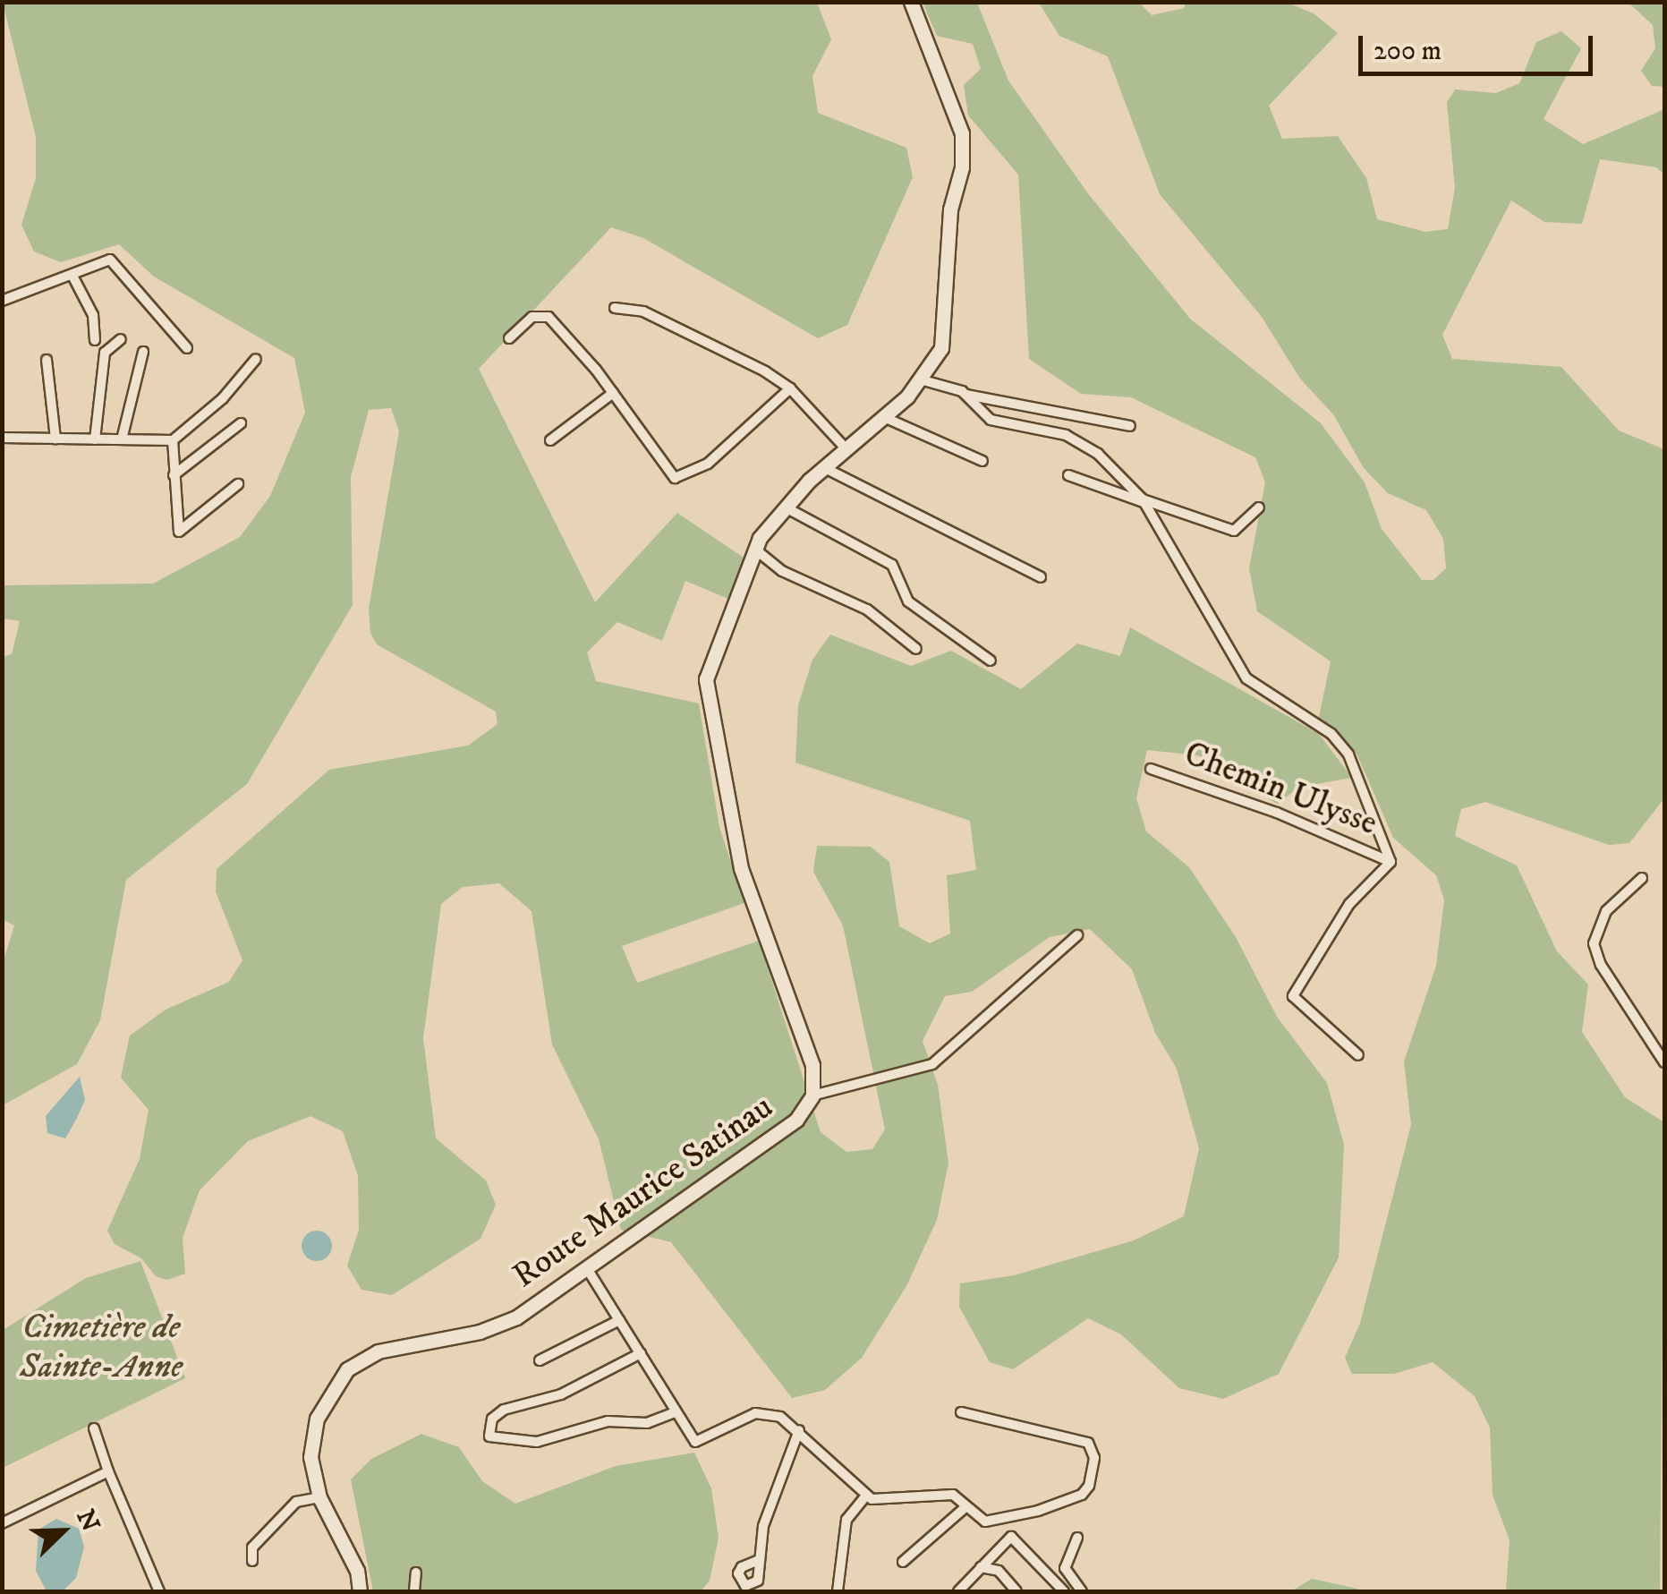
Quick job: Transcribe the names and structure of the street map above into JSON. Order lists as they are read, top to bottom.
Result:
{
  "streets": {
    "main road": ["Route Maurice Satinau"],
    "street": ["Chemin Ulysse"]
  },
  "parks": ["Cimetière de Sainte-Anne"],
  "scale_bar": "200 m",
  "north": "top right"
}
